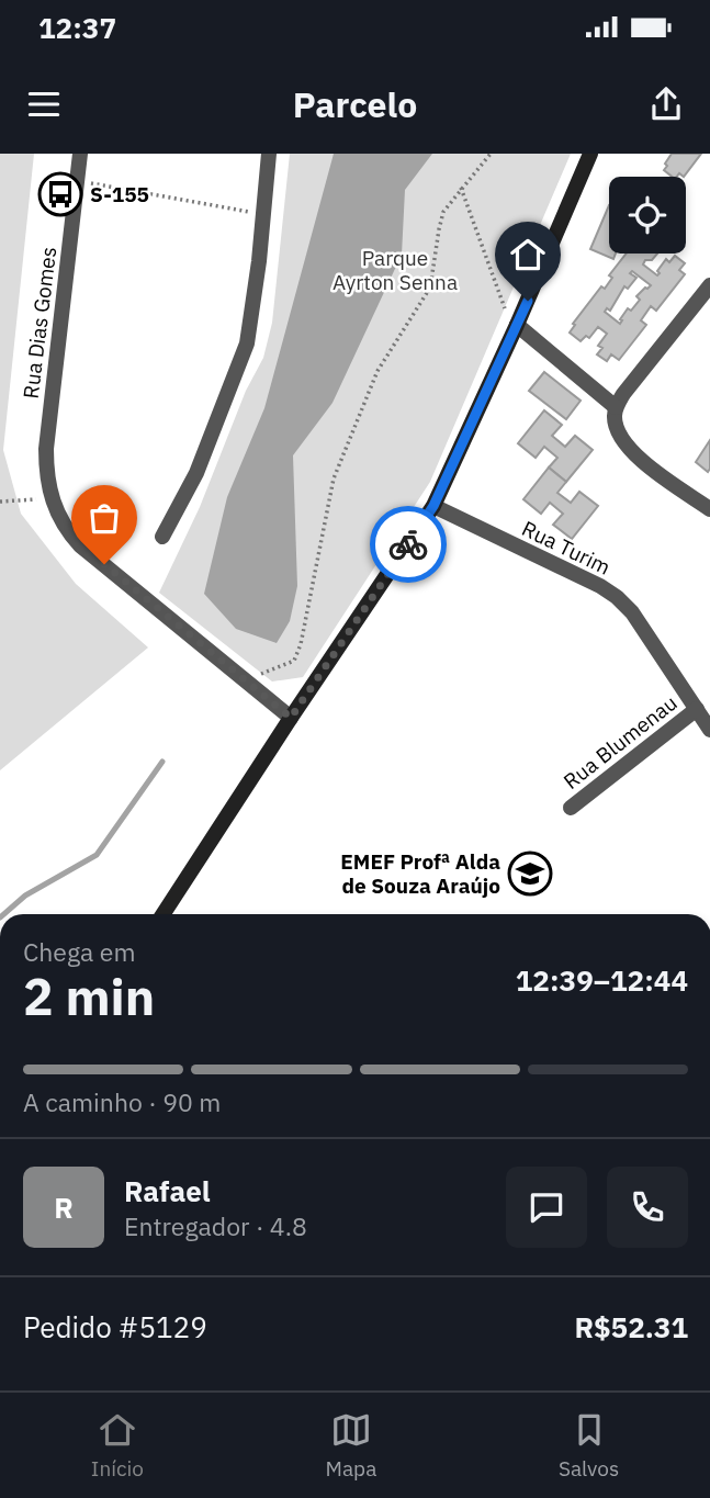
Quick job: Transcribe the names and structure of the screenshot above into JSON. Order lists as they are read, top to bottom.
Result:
{
  "streets": {
    "street": ["Rua Dias Gomes", "Rua Turim", "Rua Blumenau"]
  },
  "crossings": [
    ["Rua Turim", "Rua Blumenau"]
  ],
  "parks": ["Parque Ayrton Senna"],
  "places": {
    "bus stop": ["S-155"],
    "school or university": ["EMEF Profª Alda de Souza Araújo"]
  },
  "page": {
    "status": "12:37",
    "header": "Parcelo",
    "heading": ["2 min", "Chega em", "12:39–12:44"],
    "panel": [
      "Rafael",
      "Entregador · 4.8",
      "Pedido #5129",
      "R$52.31"
    ],
    "bar": "A caminho · 90 m",
    "round": "R",
    "tabs": ["Início", "Mapa", "Salvos"]
  }
}
